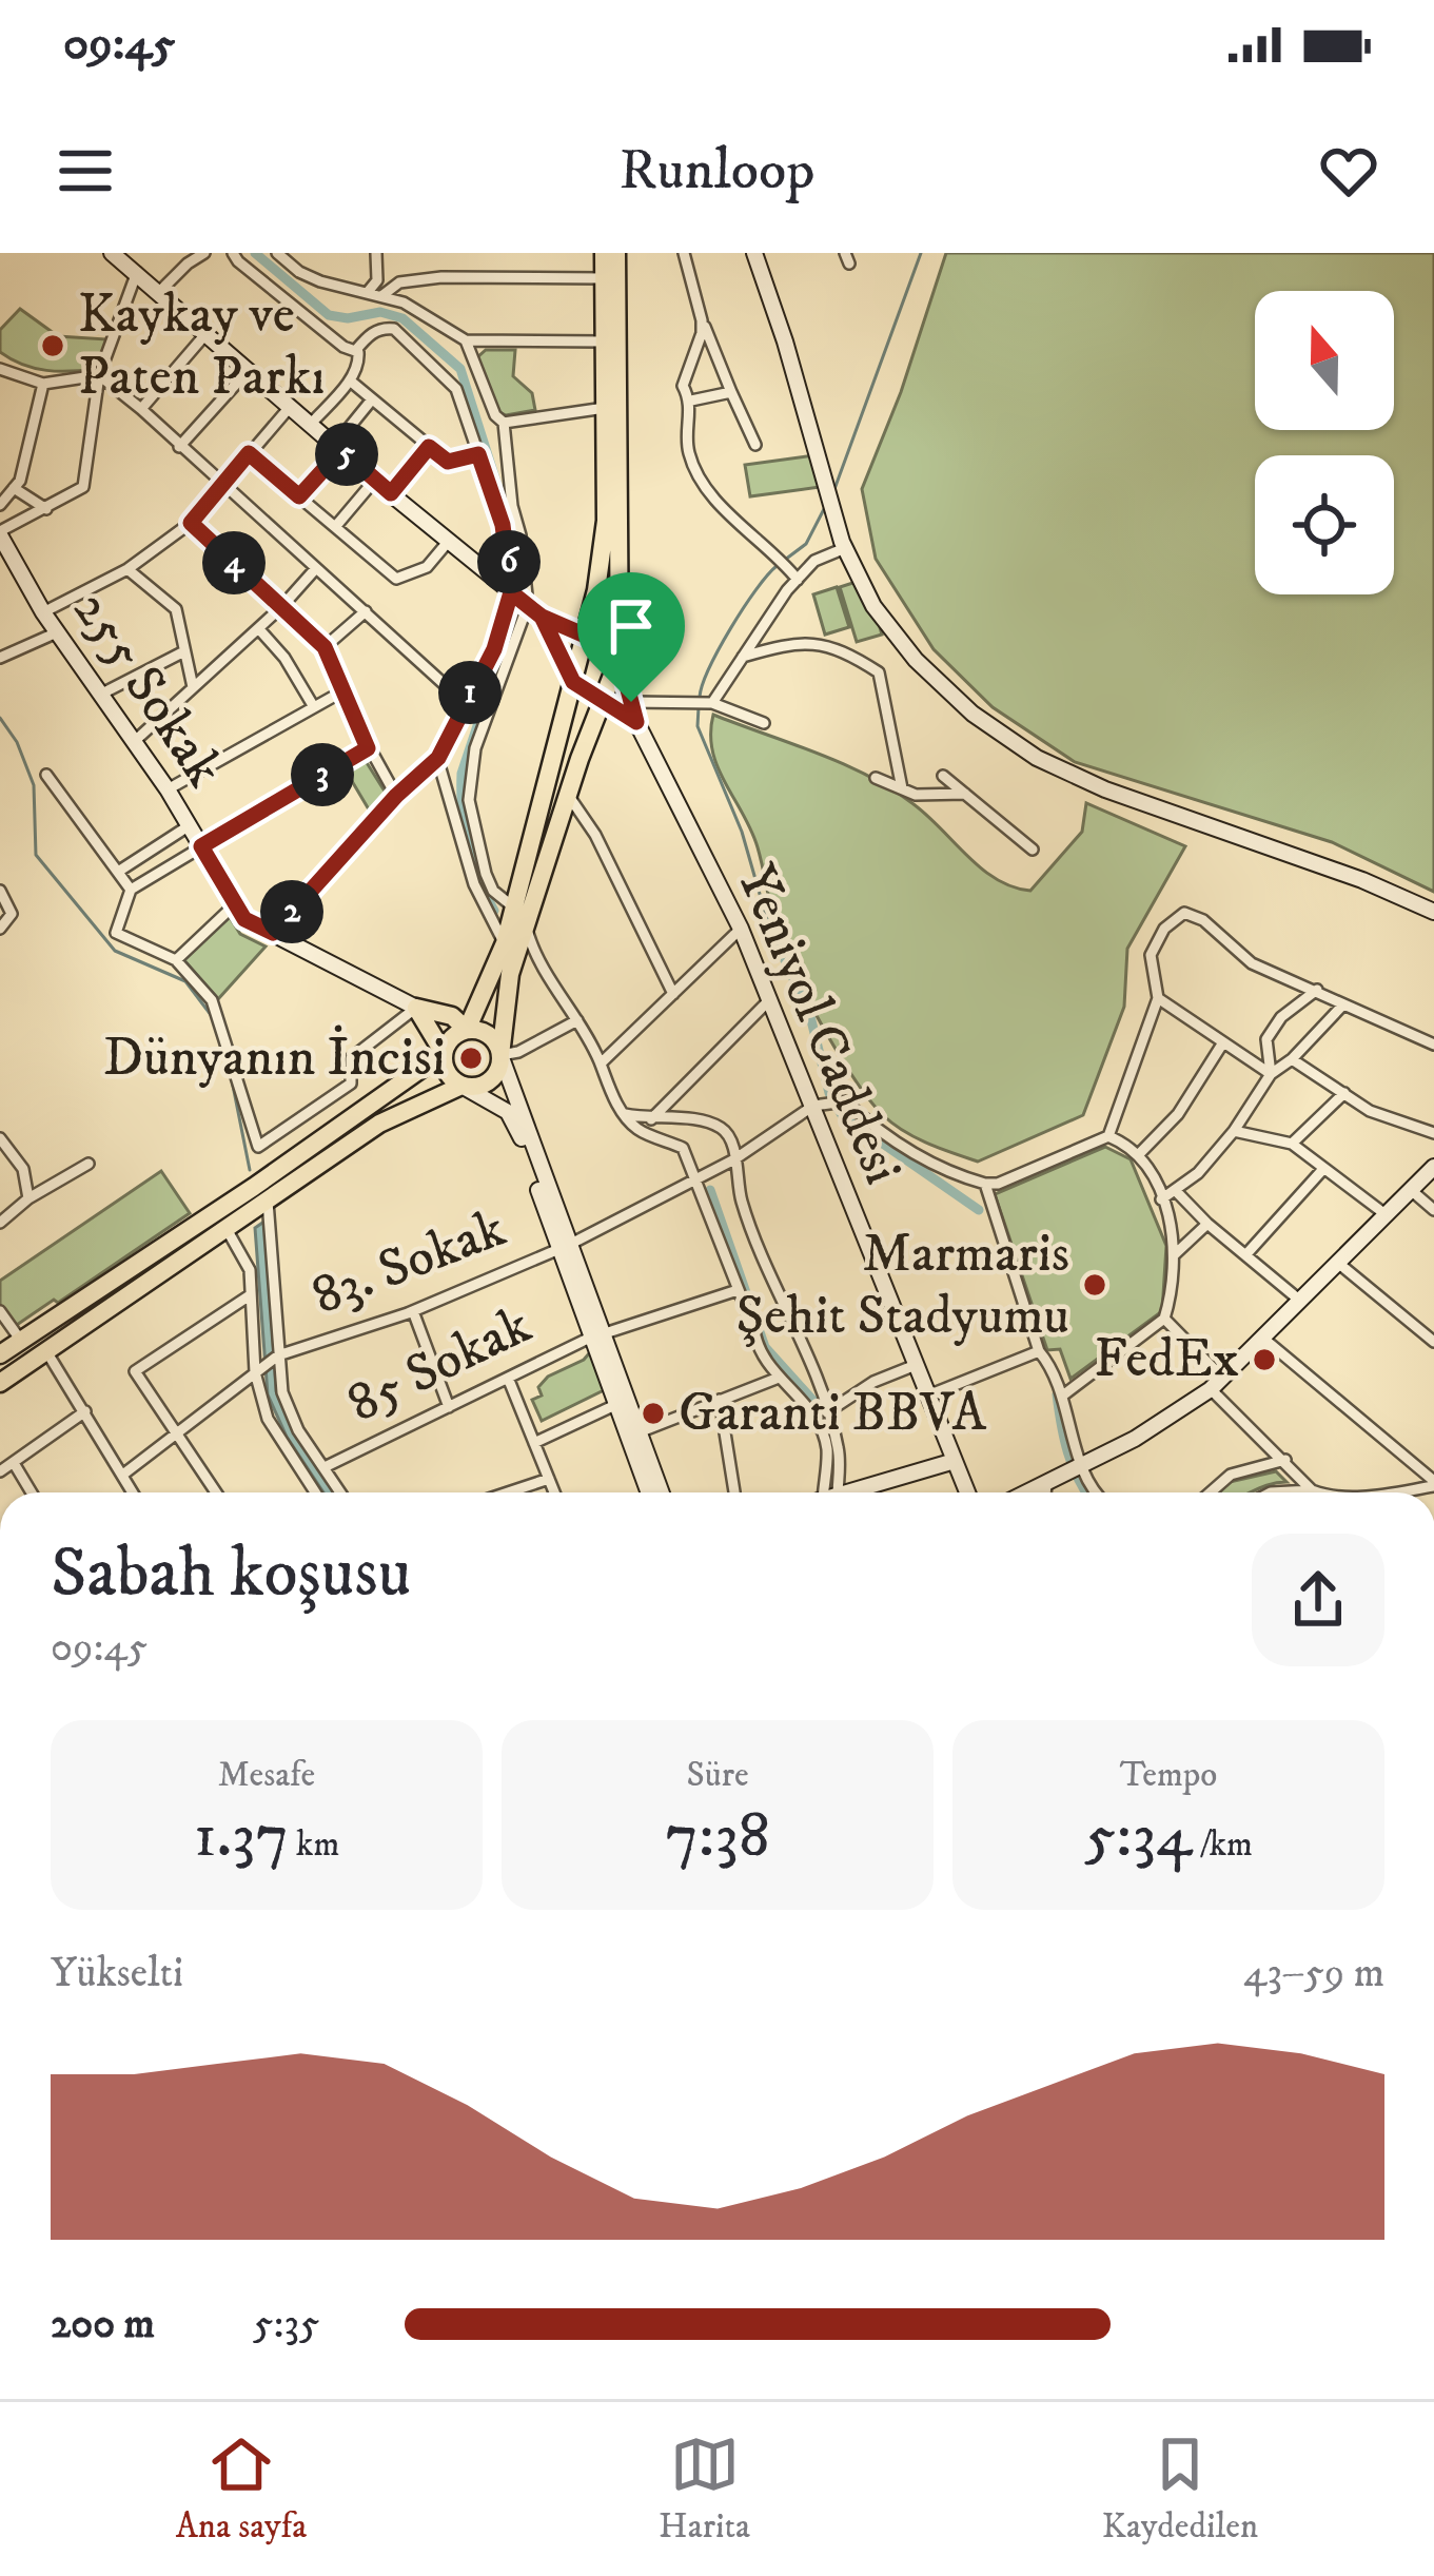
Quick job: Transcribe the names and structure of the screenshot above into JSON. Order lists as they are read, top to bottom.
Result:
{
  "streets": {
    "street": [
      "255 Sokak",
      "Yeniyol Caddesi",
      "83. Sokak",
      "85 Sokak"
    ]
  },
  "crossings": [
    ["Yeniyol Caddesi", "83. Sokak"]
  ],
  "places": [
    "Kaykay ve Paten Parkı",
    "Dünyanın İncisi",
    "Marmaris Şehit Stadyumu",
    "FedEx",
    "Garanti BBVA"
  ],
  "north": "top",
  "page": {
    "status": "09:45",
    "header": "Runloop",
    "pins": [
      "5",
      "6",
      "4",
      "1",
      "3",
      "2"
    ],
    "heading": ["Sabah koşusu", "09:45"],
    "stats": [
      ["Mesafe", "1.37 km"],
      ["Süre", "7:38"],
      ["Tempo", "5:34 /km"]
    ],
    "chart": ["Yükselti", "43–59 m"],
    "list": [
      {
        "name": "200 m",
        "note": "5:35"
      }
    ],
    "tabs": ["Ana sayfa", "Harita", "Kaydedilen"]
  }
}
